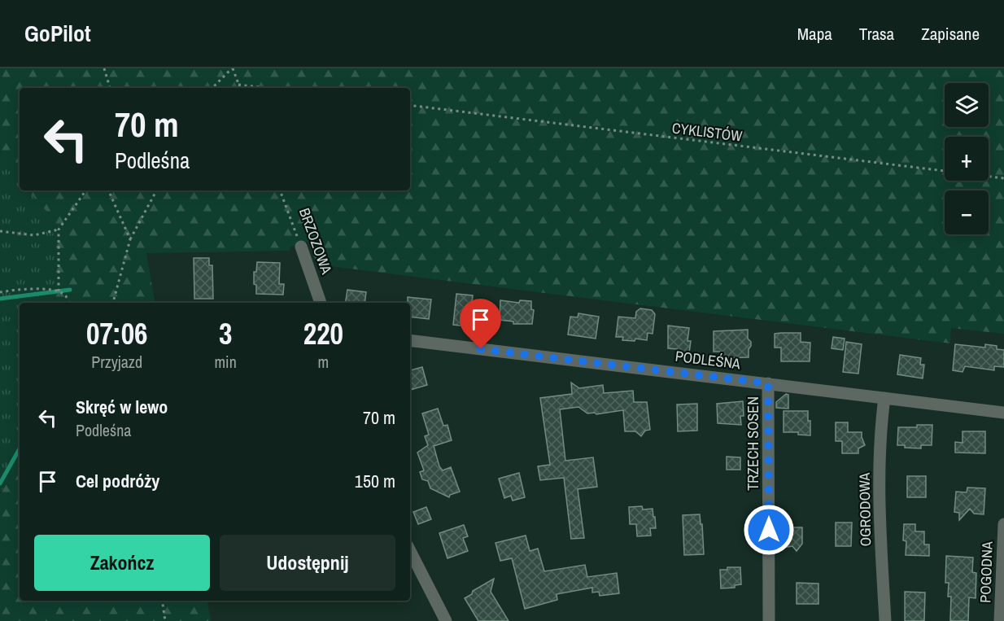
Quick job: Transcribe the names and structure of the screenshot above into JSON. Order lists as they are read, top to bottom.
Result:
{
  "streets": {
    "street": [
      "BRZOZOWA",
      "PODLEŚNA",
      "TRZECH SOSEN",
      "OGRODOWA",
      "POGODNA"
    ],
    "path": ["CYKLISTÓW"]
  },
  "crossings": [
    ["PODLEŚNA", "TRZECH SOSEN"],
    ["PODLEŚNA", "OGRODOWA"]
  ],
  "page": {
    "header": "GoPilot",
    "nav": ["Mapa", "Trasa", "Zapisane"],
    "map_buttons": ["+", "−"],
    "turn": ["70 m", "Podleśna"],
    "eta": [
      "07:06",
      "Przyjazd",
      "3",
      "min",
      "220",
      "m"
    ],
    "list": [
      {
        "name": "Skręć w lewo",
        "note": "Podleśna",
        "value": "70 m"
      },
      {
        "name": "Cel podróży",
        "value": "150 m"
      }
    ],
    "buttons": ["Zakończ", "Udostępnij"]
  }
}
